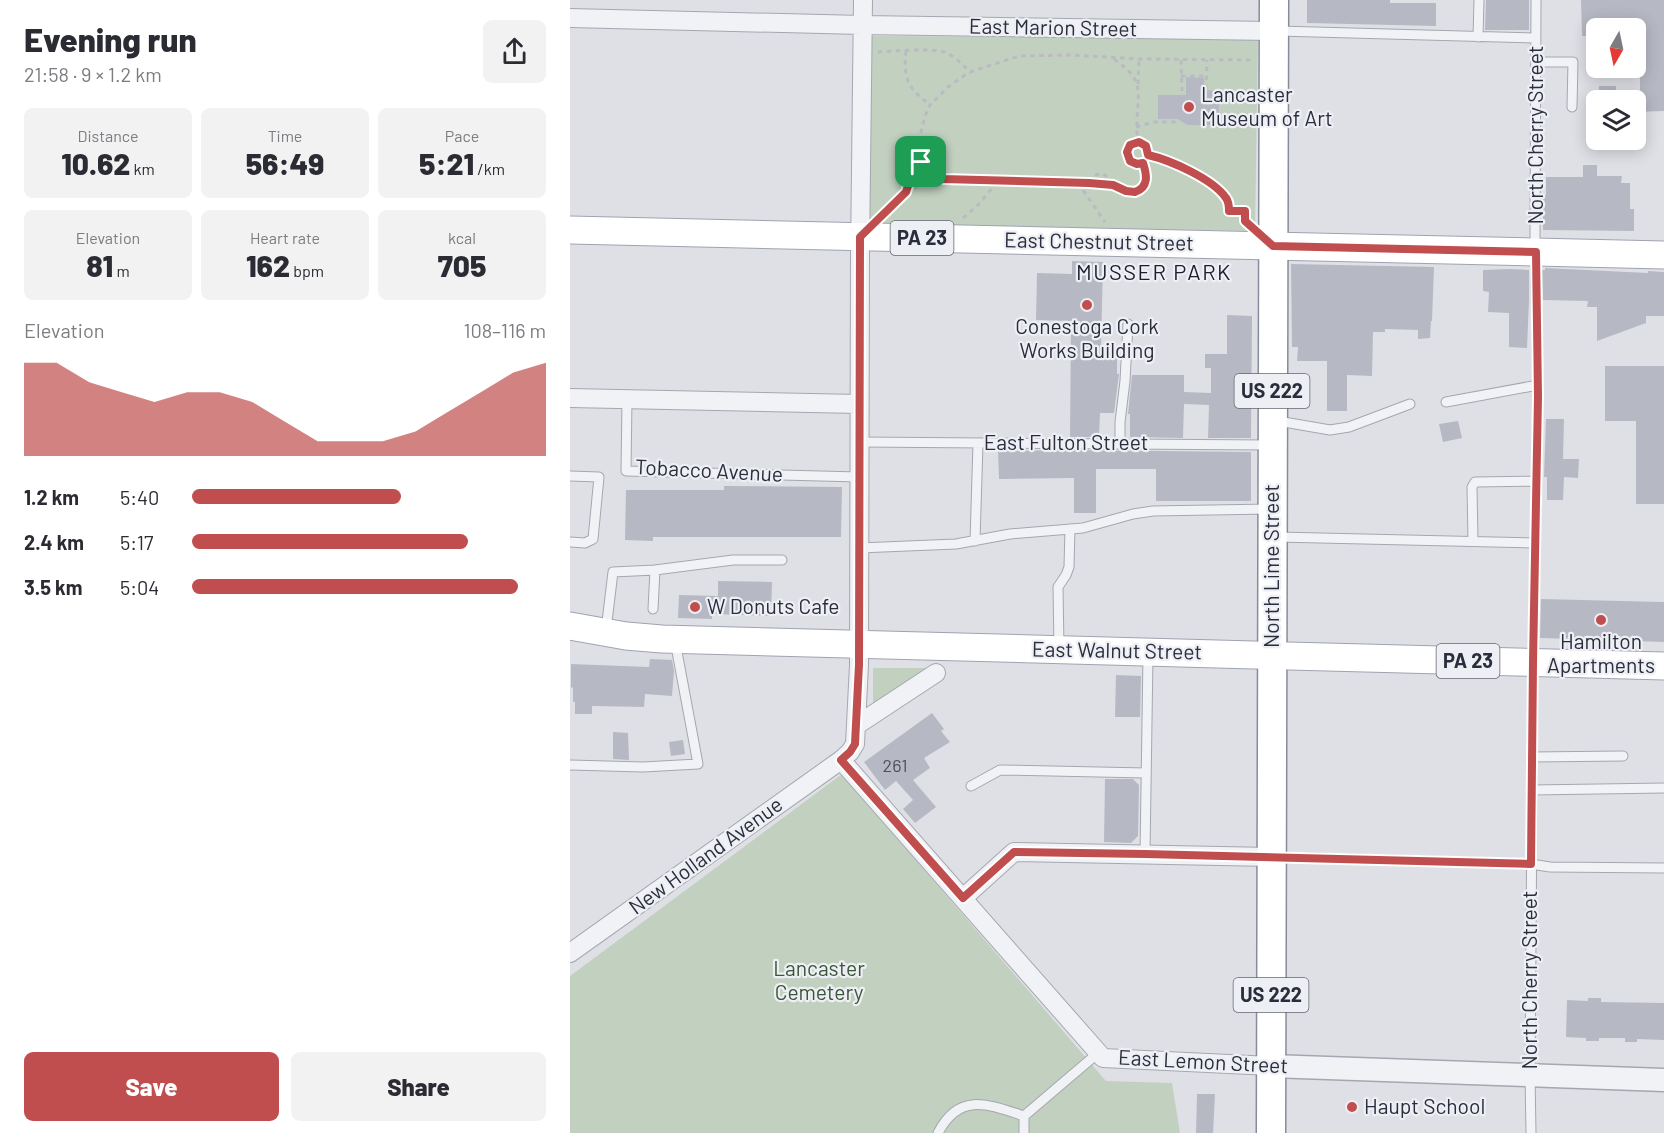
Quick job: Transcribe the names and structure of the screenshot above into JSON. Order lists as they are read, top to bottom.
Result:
{
  "streets": {
    "highway": ["US 222", "North Lime Street"],
    "main road": ["PA 23", "East Chestnut Street", "East Walnut Street"],
    "street": ["East Marion Street", "New Holland Avenue", "East Lemon Street"],
    "lane": ["North Cherry Street", "East Fulton Street", "Tobacco Avenue"]
  },
  "crossings": [
    ["East Marion Street", "North Cherry Street"],
    ["East Marion Street", "North Lime Street"],
    ["North Cherry Street", "East Chestnut Street"],
    ["North Cherry Street", "East Walnut Street"],
    ["North Cherry Street", "East Lemon Street"],
    ["East Chestnut Street", "North Lime Street"],
    ["East Fulton Street", "North Lime Street"],
    ["North Lime Street", "East Walnut Street"],
    ["North Lime Street", "East Lemon Street"],
    ["New Holland Avenue", "East Lemon Street"]
  ],
  "districts": ["MUSSER PARK"],
  "parks": ["Lancaster Cemetery"],
  "places": [
    "Lancaster Museum of Art",
    "Conestoga Cork Works Building",
    "W Donuts Cafe",
    "Hamilton Apartments",
    "Haupt School"
  ],
  "house_numbers": ["261"],
  "north": "bottom",
  "page": {
    "heading": ["Evening run", "21:58 · 9 × 1.2 km"],
    "stats": [
      ["Distance", "10.62 km"],
      ["Time", "56:49"],
      ["Pace", "5:21 /km"],
      ["Elevation", "81 m"],
      ["Heart rate", "162 bpm"],
      ["kcal", "705"]
    ],
    "chart": ["Elevation", "108–116 m"],
    "list": [
      {
        "name": "1.2 km",
        "note": "5:40"
      },
      {
        "name": "2.4 km",
        "note": "5:17"
      },
      {
        "name": "3.5 km",
        "note": "5:04"
      }
    ],
    "buttons": ["Save", "Share"]
  }
}
